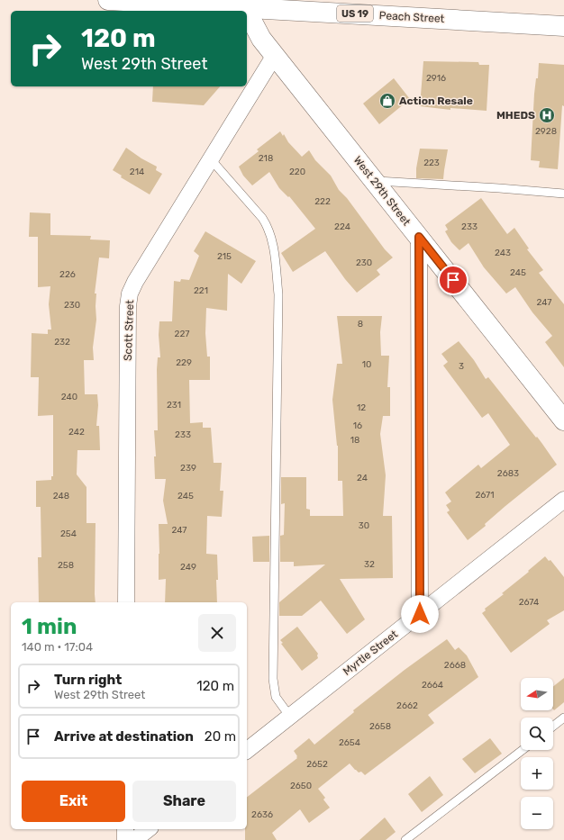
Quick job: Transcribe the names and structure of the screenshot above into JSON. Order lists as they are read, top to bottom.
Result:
{
  "streets": {
    "street": [
      "US 19",
      "Peach Street",
      "West 29th Street",
      "Scott Street",
      "Myrtle Street"
    ]
  },
  "crossings": [
    ["Peach Street", "West 29th Street"],
    ["West 29th Street", "Scott Street"]
  ],
  "places": {
    "shop": ["Action Resale"],
    "hospital": ["MHEDS"]
  },
  "house_numbers": [
    "2916",
    "2928",
    "218",
    "223",
    "214",
    "220",
    "222",
    "224",
    "233",
    "243",
    "215",
    "230",
    "245",
    "226",
    "221",
    "247",
    "230",
    "8",
    "227",
    "232",
    "229",
    "10",
    "3",
    "240",
    "231",
    "12",
    "16",
    "242",
    "233",
    "18",
    "239",
    "2683",
    "24",
    "2671",
    "248",
    "245",
    "30",
    "247",
    "254",
    "32",
    "258",
    "249",
    "2674",
    "2668",
    "2664",
    "2662",
    "2658",
    "2654",
    "2652",
    "2650",
    "2636"
  ],
  "north": "left",
  "page": {
    "turn": ["120 m", "West 29th Street"],
    "heading": ["1 min", "140 m · 17:04"],
    "list": [
      {
        "name": "Turn right",
        "note": "West 29th Street",
        "value": "120 m"
      },
      {
        "name": "Arrive at destination",
        "value": "20 m"
      }
    ],
    "map_buttons": ["+", "−"],
    "buttons": ["Exit", "Share"]
  }
}
